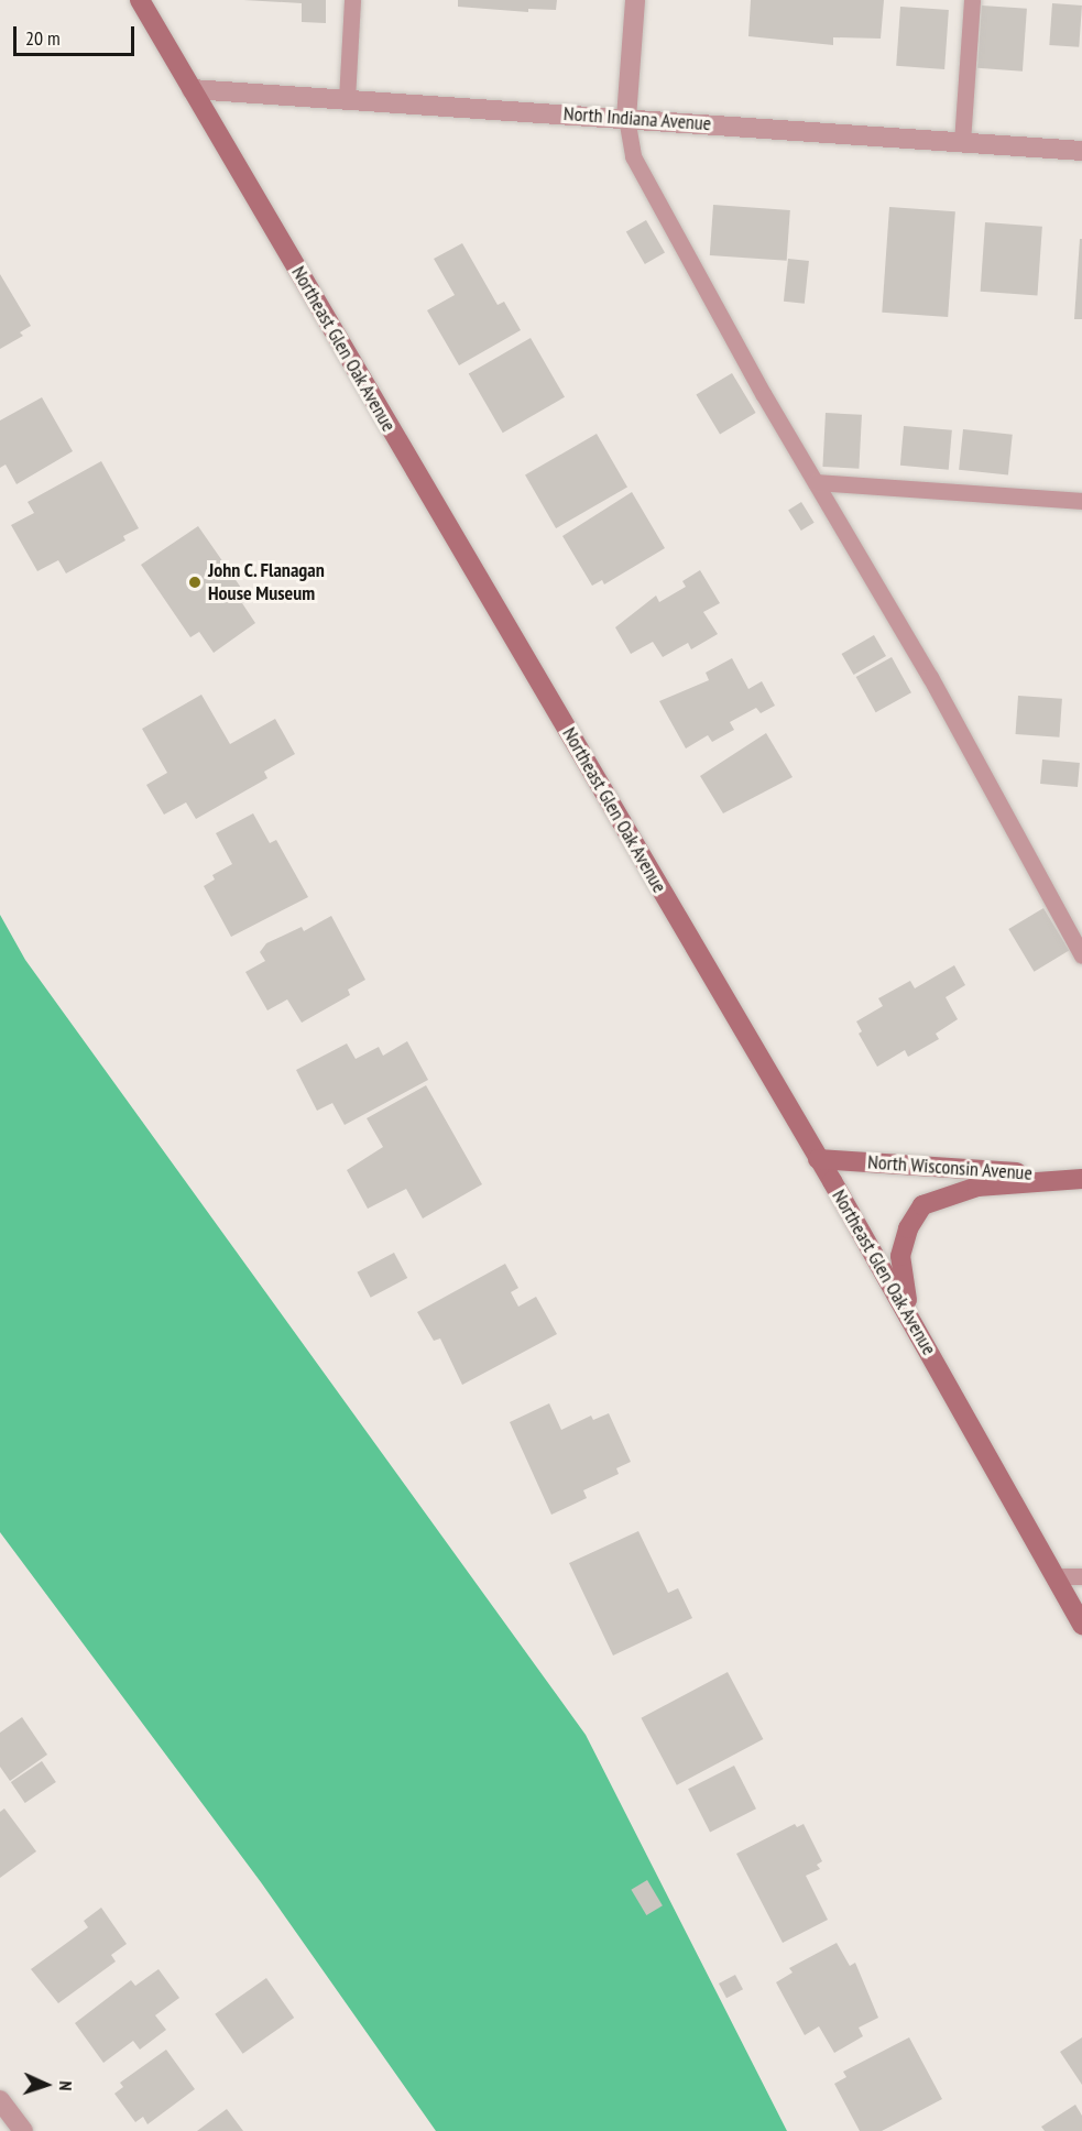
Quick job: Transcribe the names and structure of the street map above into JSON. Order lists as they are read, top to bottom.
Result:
{
  "streets": {
    "street": ["North Indiana Avenue", "Northeast Glen Oak Avenue", "North Wisconsin Avenue"]
  },
  "crossings": [
    ["North Indiana Avenue", "Northeast Glen Oak Avenue"],
    ["Northeast Glen Oak Avenue", "North Wisconsin Avenue"]
  ],
  "places": ["John C. Flanagan House Museum"],
  "scale_bar": "20 m",
  "north": "right"
}
